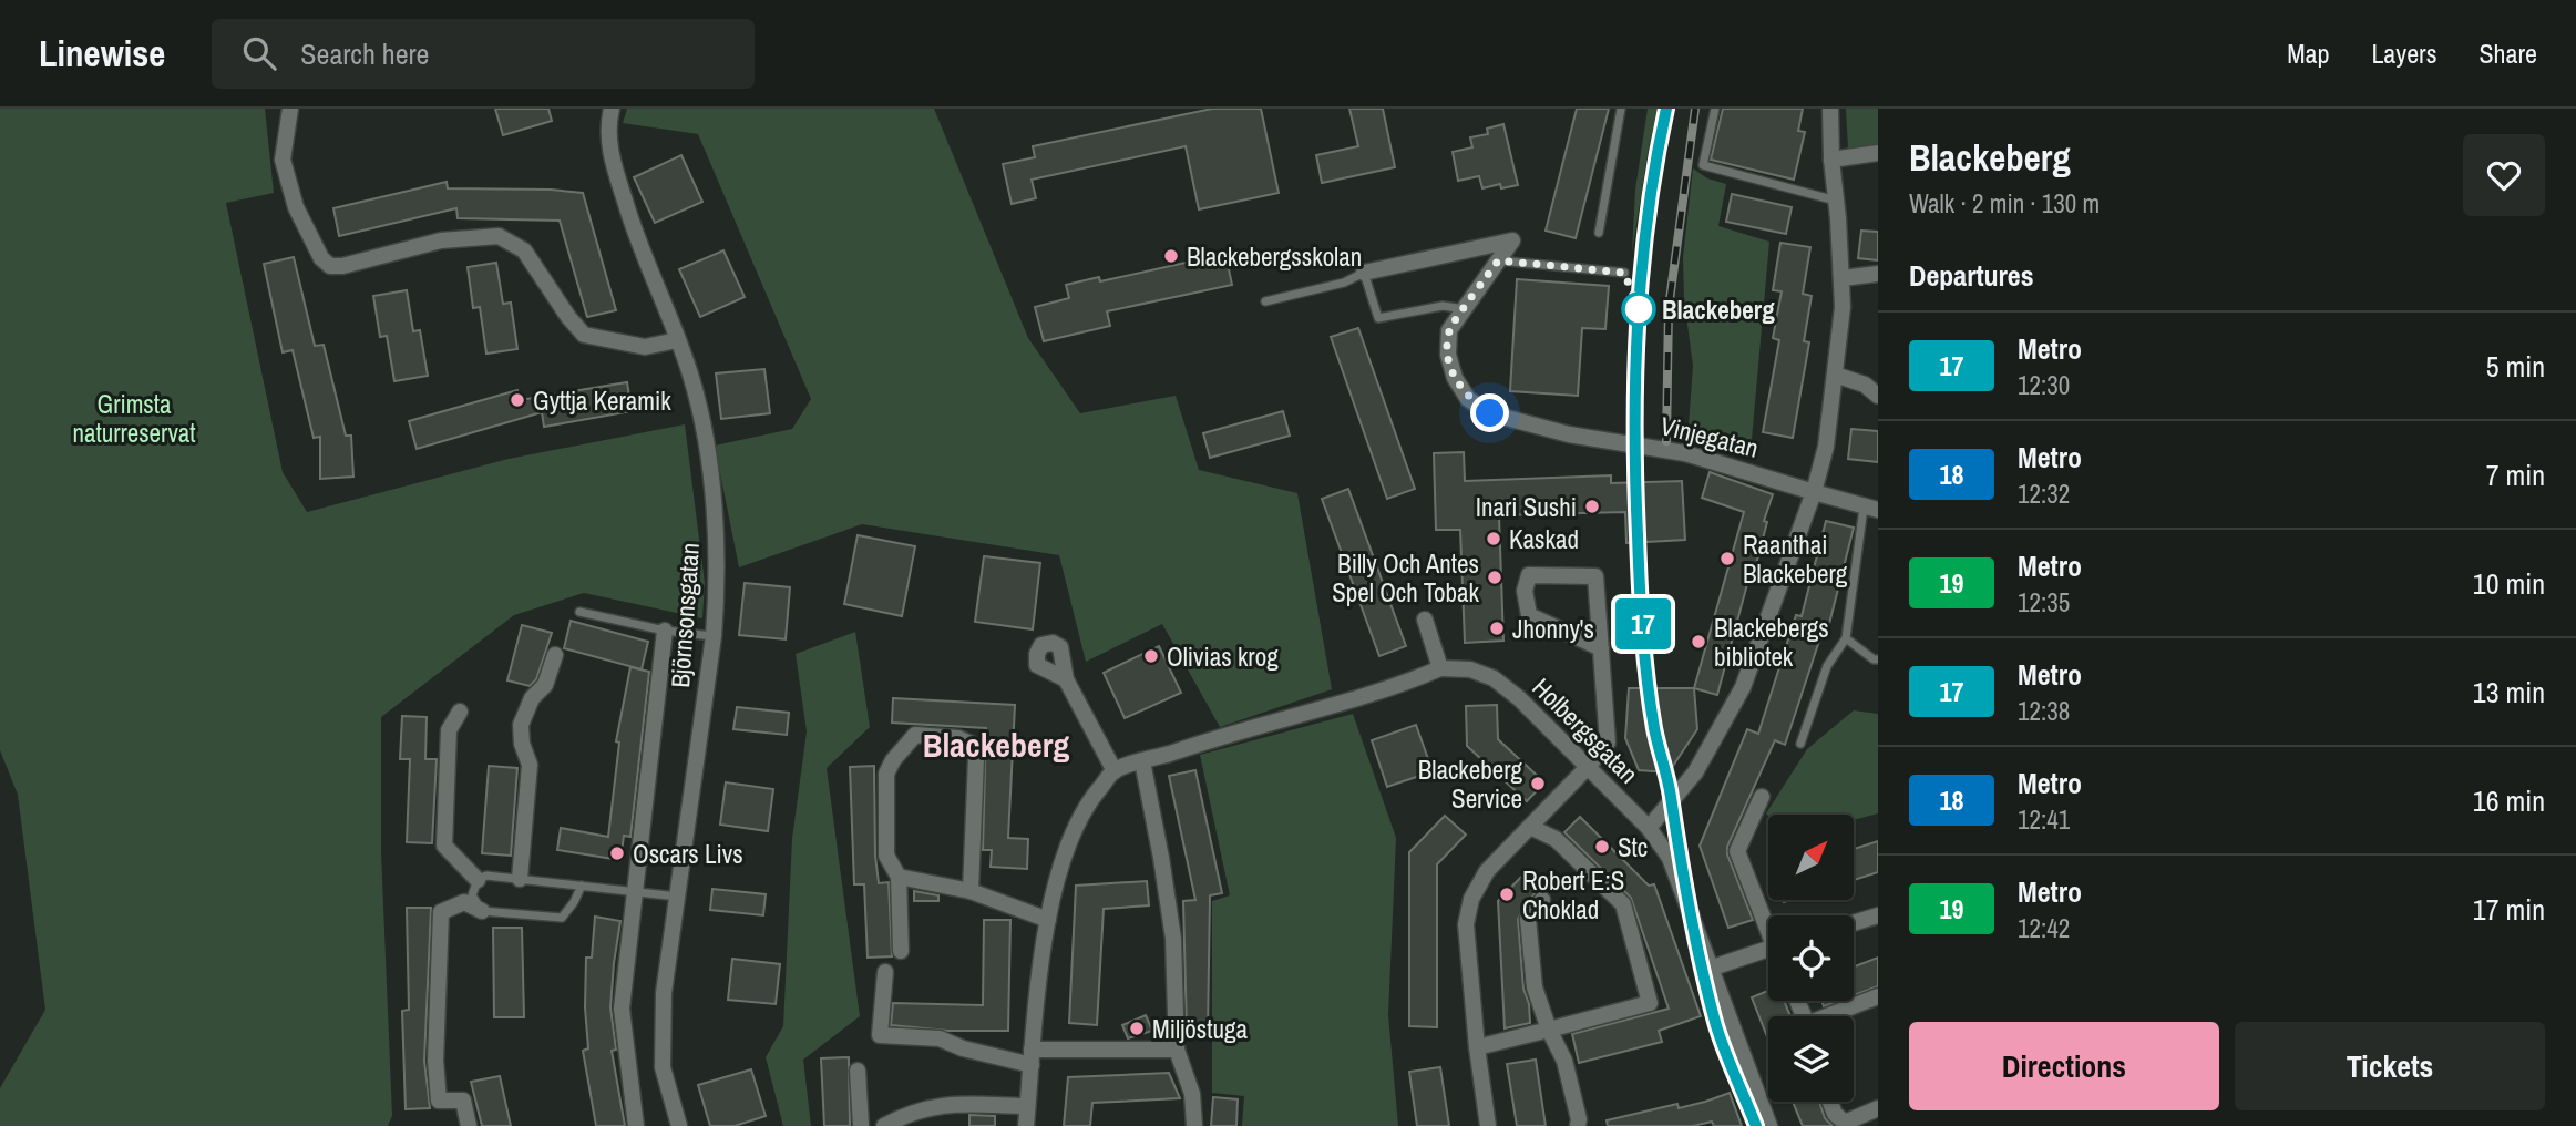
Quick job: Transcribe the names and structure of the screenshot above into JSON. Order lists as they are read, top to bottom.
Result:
{
  "streets": {
    "street": ["Vinjegatan", "Björnsonsgatan", "Holbergsgatan"]
  },
  "districts": ["Blackeberg"],
  "parks": ["Grimsta naturreservat"],
  "places": [
    "Blackebergsskolan",
    "Blackeberg",
    "Gyttja Keramik",
    "Inari Sushi",
    "Kaskad",
    "Raanthai Blackeberg",
    "Billy Och Antes Spel Och Tobak",
    "Jhonny's",
    "Blackebergs bibliotek",
    "Olivias krog",
    "Blackeberg Service",
    "Stc",
    "Oscars Livs",
    "Robert E:S Choklad",
    "Miljöstuga"
  ],
  "lines": ["metro line 17"],
  "north": "top right",
  "page": {
    "header": "Linewise",
    "search": "Search here",
    "nav": ["Map", "Layers", "Share"],
    "on_map": "17",
    "heading": [
      ["Blackeberg", "Walk · 2 min · 130 m"],
      "Departures"
    ],
    "list": [
      {
        "mark": "17",
        "name": "Metro",
        "note": "12:30",
        "value": "5 min"
      },
      {
        "mark": "18",
        "name": "Metro",
        "note": "12:32",
        "value": "7 min"
      },
      {
        "mark": "19",
        "name": "Metro",
        "note": "12:35",
        "value": "10 min"
      },
      {
        "mark": "17",
        "name": "Metro",
        "note": "12:38",
        "value": "13 min"
      },
      {
        "mark": "18",
        "name": "Metro",
        "note": "12:41",
        "value": "16 min"
      },
      {
        "mark": "19",
        "name": "Metro",
        "note": "12:42",
        "value": "17 min"
      }
    ],
    "buttons": ["Directions", "Tickets"]
  }
}
